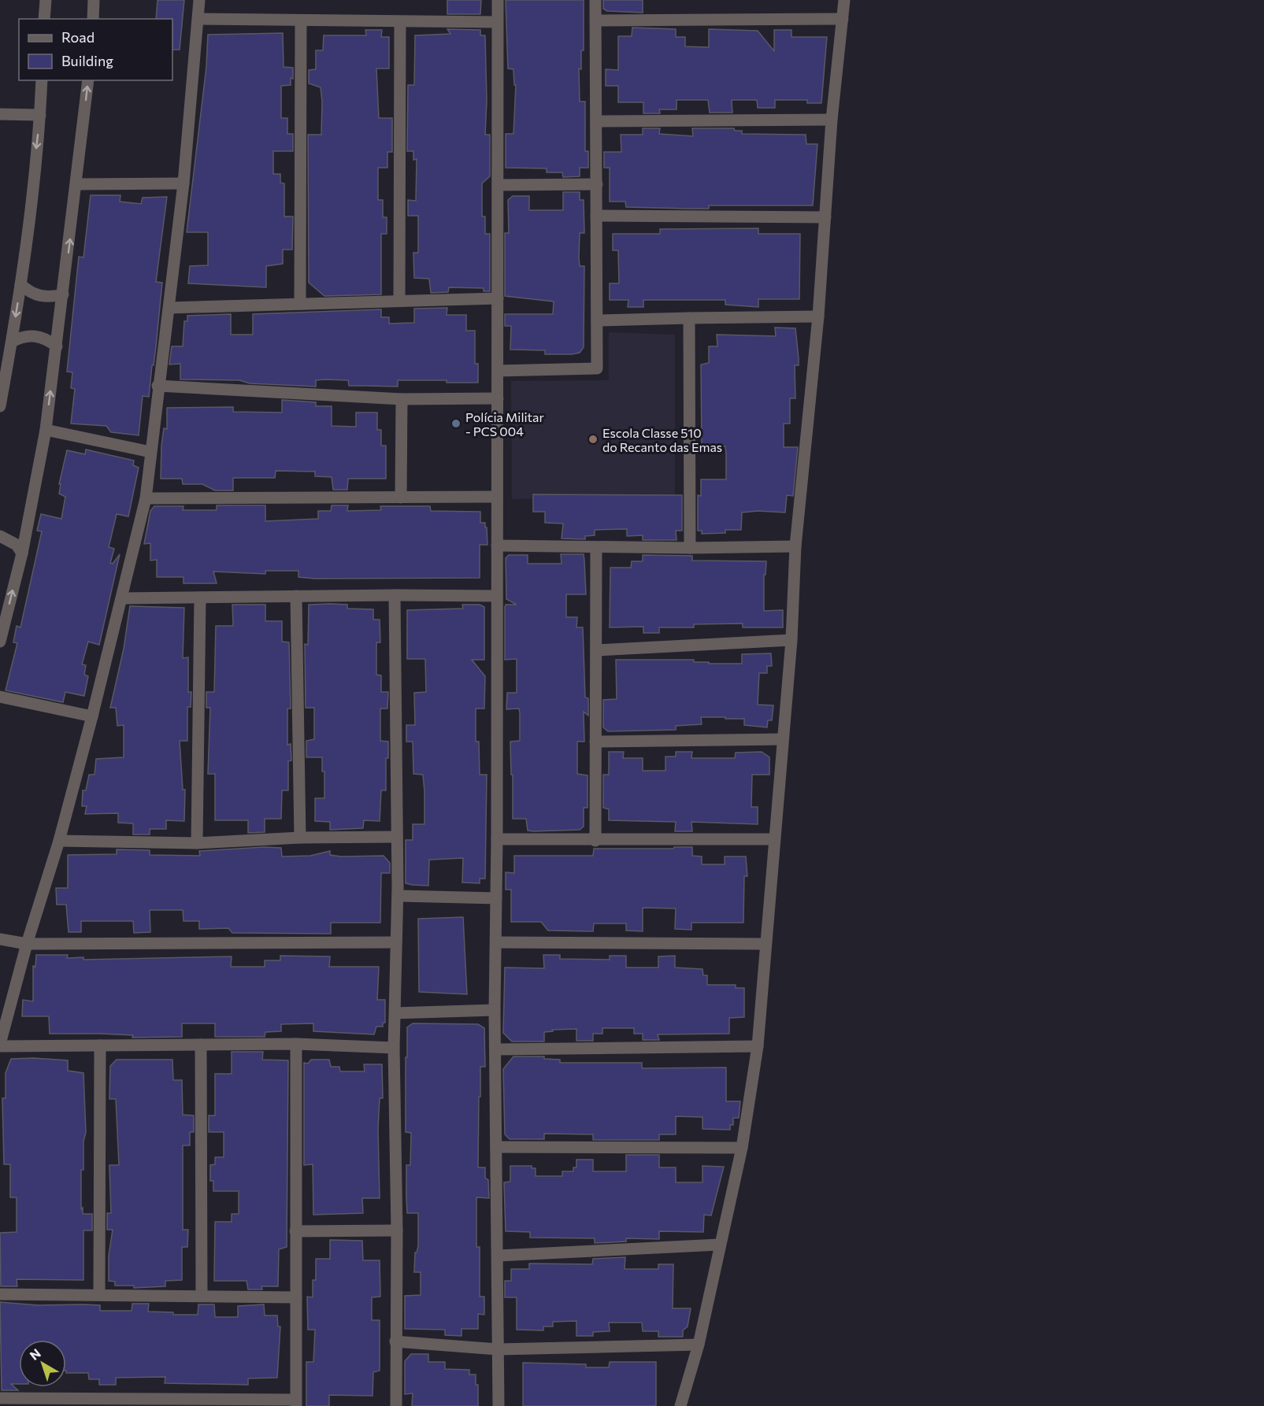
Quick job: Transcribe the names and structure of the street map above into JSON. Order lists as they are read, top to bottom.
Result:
{
  "places": ["Polícia Militar - PCS 004", "Escola Classe 510 do Recanto das Emas"],
  "legend": ["Road", "Building"],
  "north": "top left"
}
